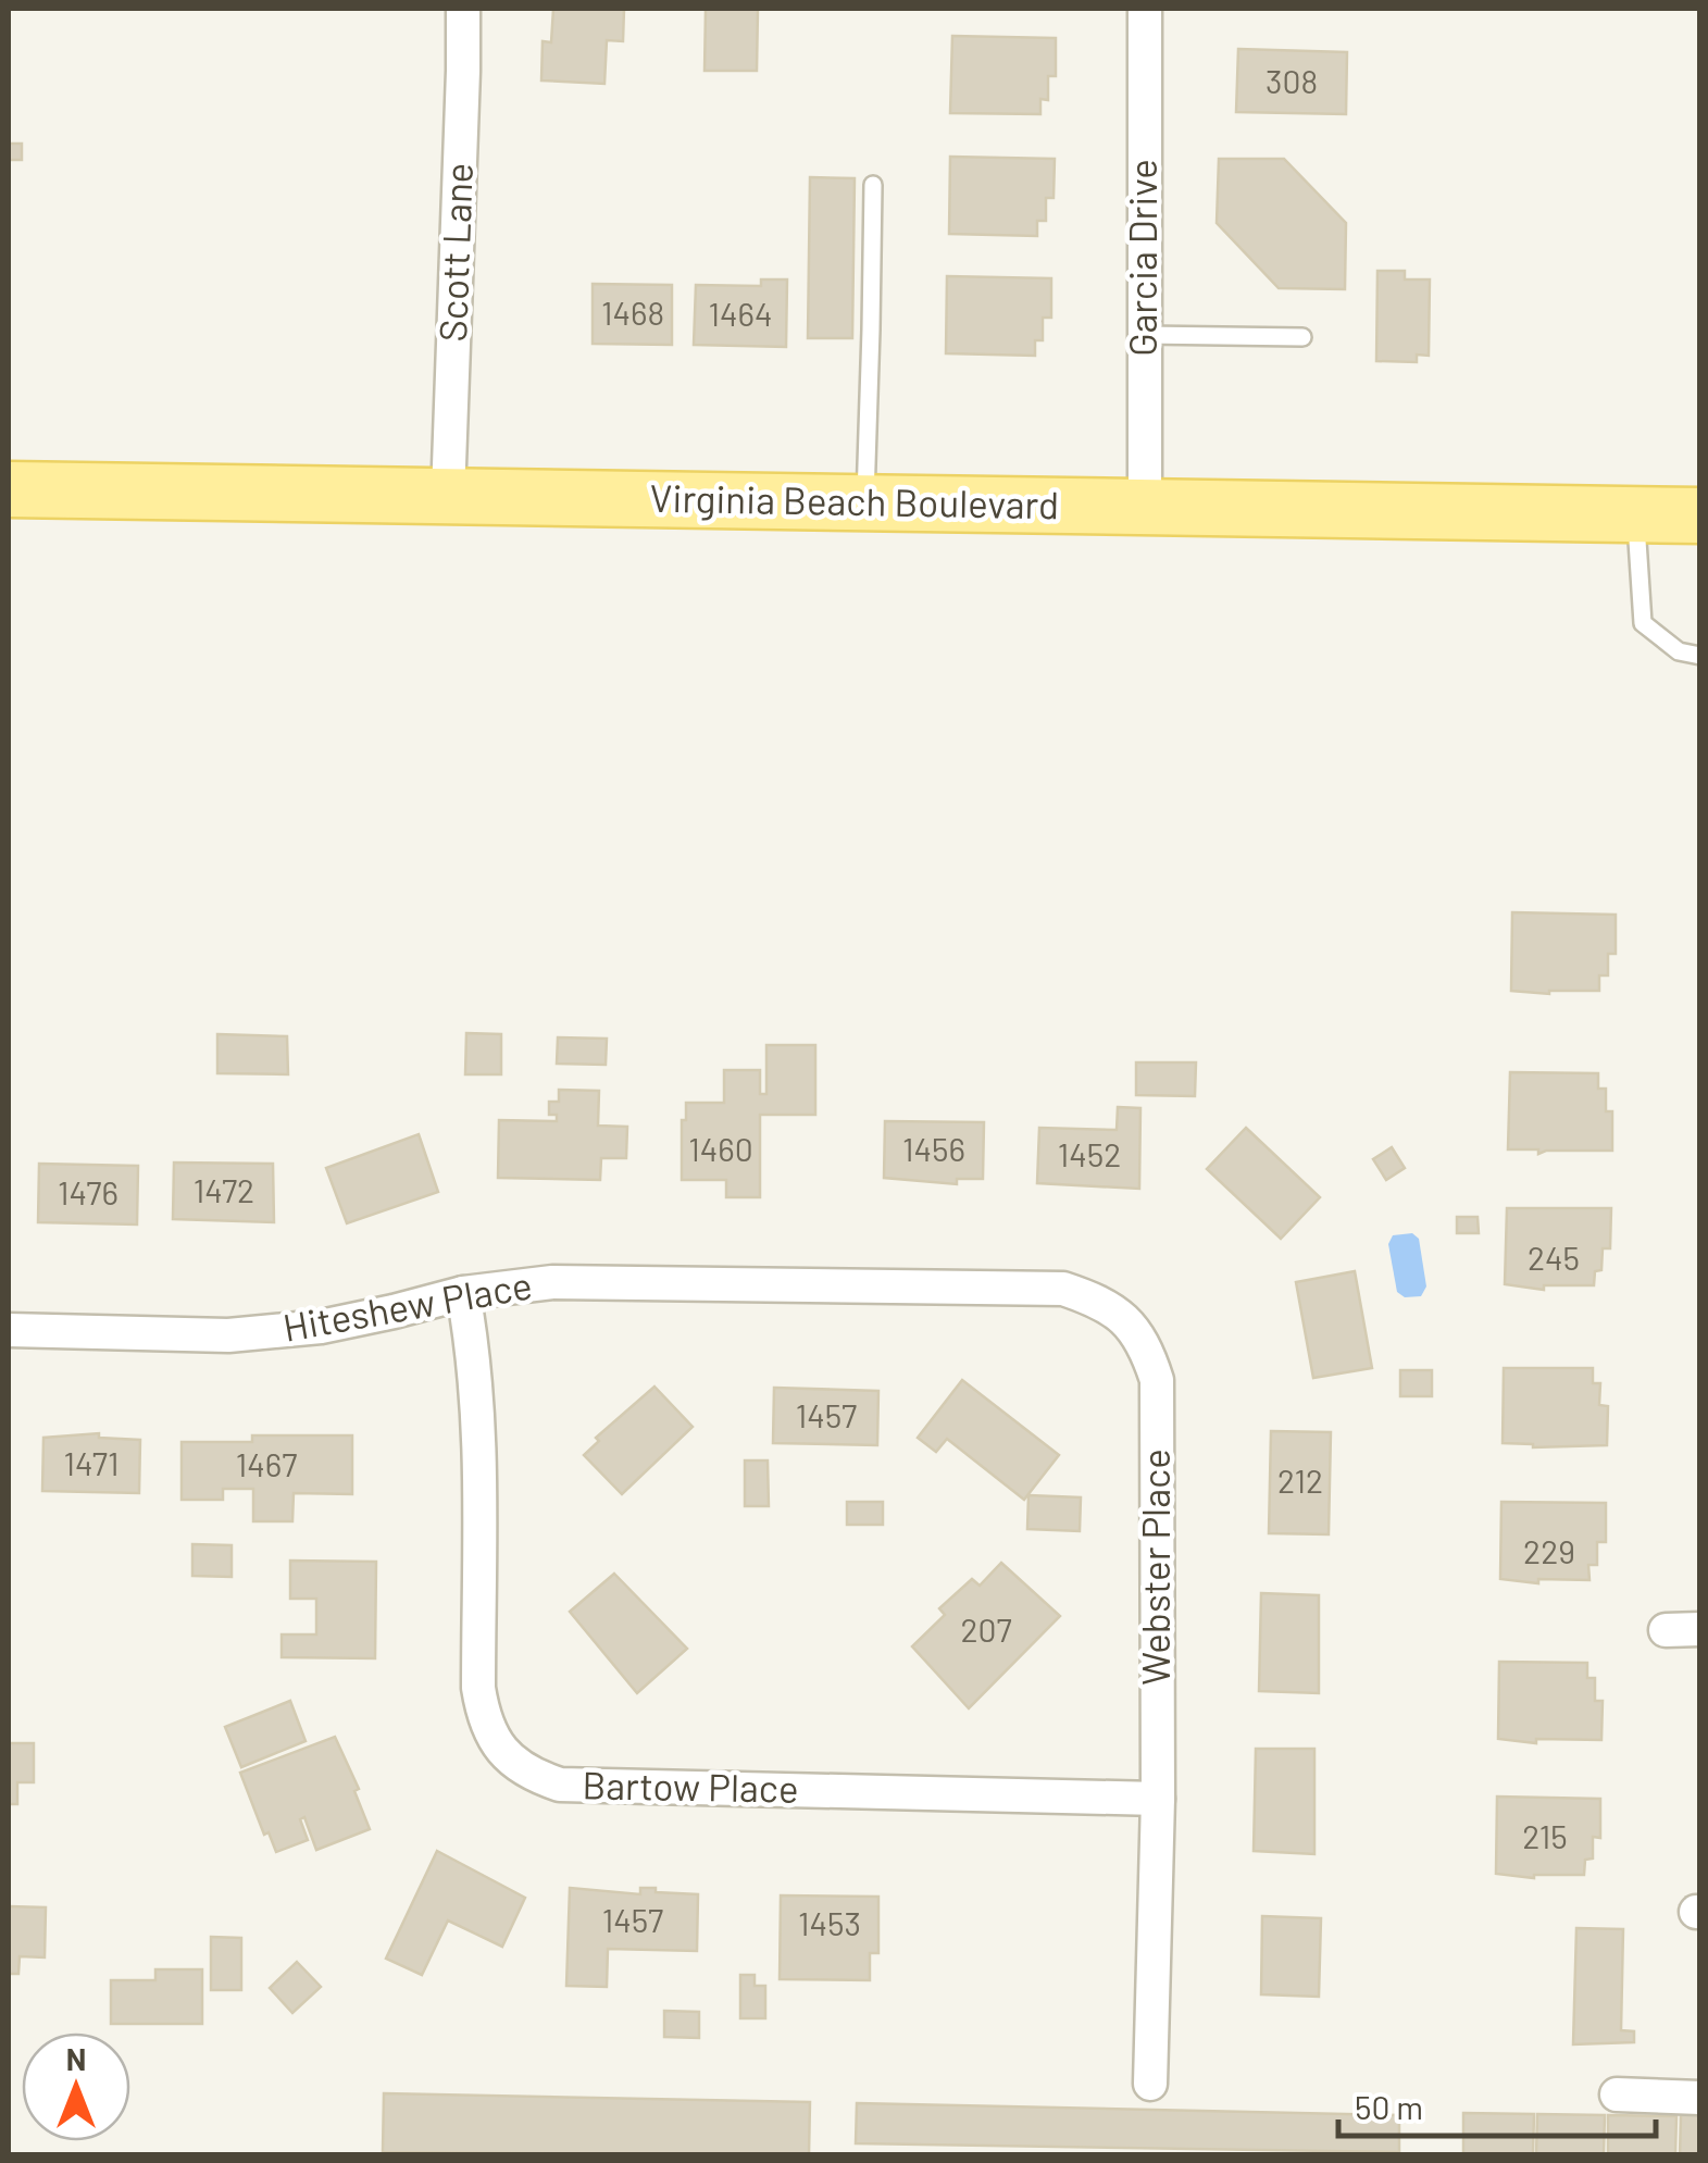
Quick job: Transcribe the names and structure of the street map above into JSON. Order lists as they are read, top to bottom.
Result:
{
  "streets": {
    "main road": ["Virginia Beach Boulevard"],
    "street": [
      "Scott Lane",
      "Garcia Drive",
      "Hiteshew Place",
      "Webster Place",
      "Bartow Place"
    ]
  },
  "crossings": [
    ["Scott Lane", "Virginia Beach Boulevard"],
    ["Garcia Drive", "Virginia Beach Boulevard"],
    ["Hiteshew Place", "Webster Place"],
    ["Hiteshew Place", "Bartow Place"],
    ["Webster Place", "Bartow Place"]
  ],
  "house_numbers": [
    "308",
    "1468",
    "1464",
    "1460",
    "1456",
    "1452",
    "1472",
    "1476",
    "245",
    "1457",
    "1471",
    "1467",
    "212",
    "229",
    "207",
    "215",
    "1457",
    "1453"
  ],
  "scale_bar": "50 m",
  "north": "top"
}
